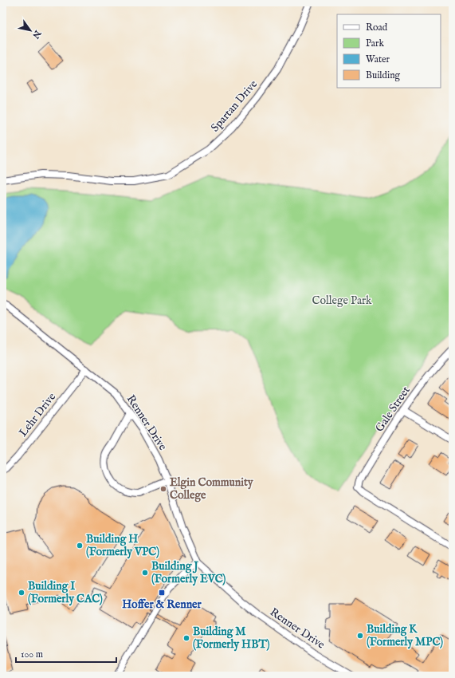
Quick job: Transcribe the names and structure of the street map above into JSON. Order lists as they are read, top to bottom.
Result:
{
  "streets": {
    "street": [
      "Spartan Drive",
      "Gale Street",
      "Lehr Drive",
      "Renner Drive"
    ]
  },
  "crossings": [
    ["Lehr Drive", "Renner Drive"]
  ],
  "parks": ["College Park"],
  "places": {
    "other": [
      "Elgin Community College",
      "Building H (Formerly VPC)",
      "Building J (Formerly EVC)",
      "Building I (Formerly CAC)",
      "Building K (Formerly MPC)",
      "Building M (Formerly HBT)"
    ],
    "transit": ["Hoffer & Renner"]
  },
  "legend": [
    "Road",
    "Park",
    "Water",
    "Building"
  ],
  "scale_bar": "100 m",
  "north": "bottom right"
}
